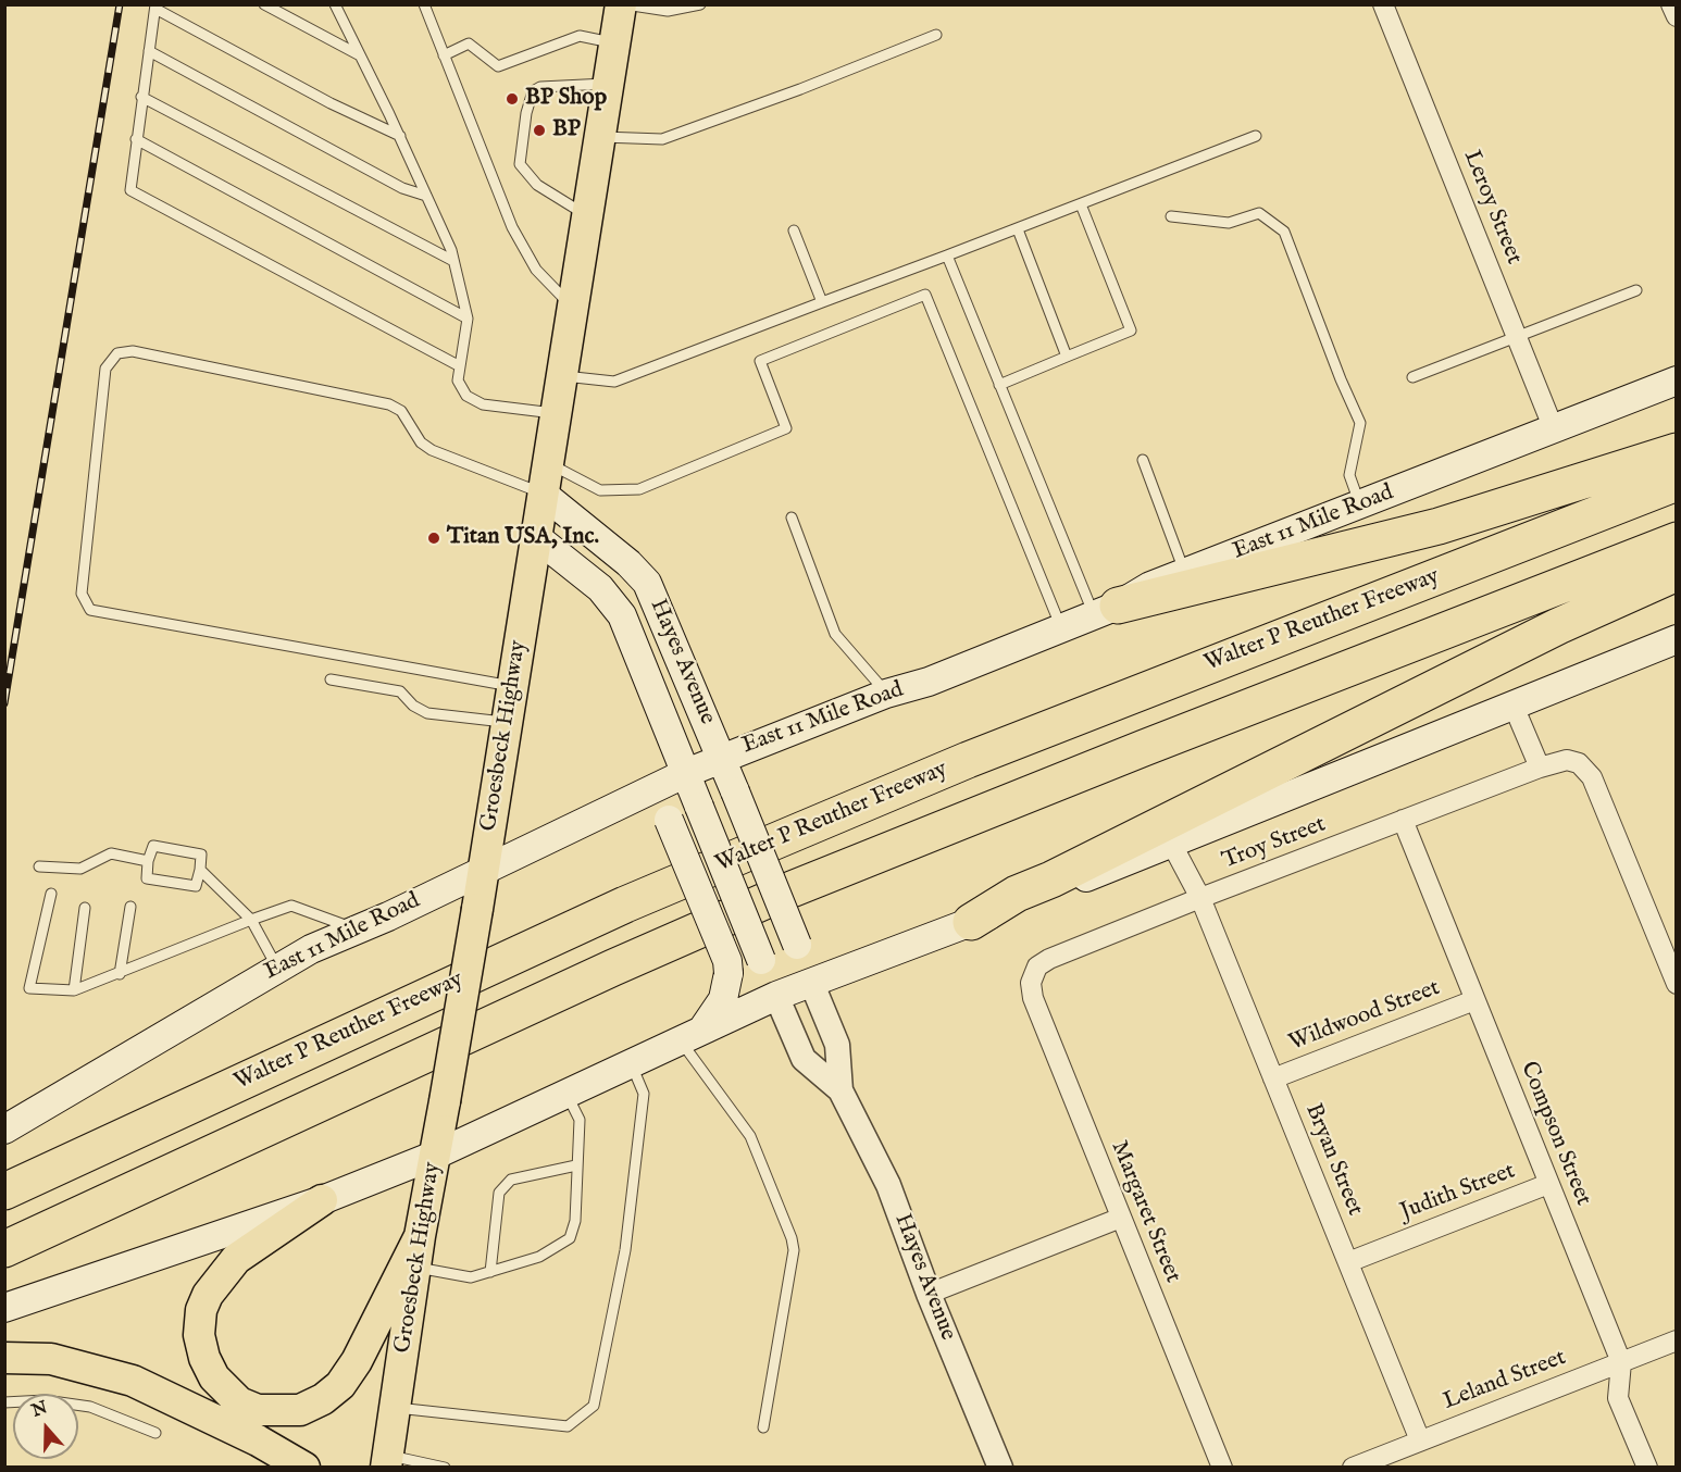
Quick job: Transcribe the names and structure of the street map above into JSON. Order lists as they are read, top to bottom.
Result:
{
  "streets": {
    "highway": ["Walter P Reuther Freeway"],
    "main road": ["East 11 Mile Road", "Hayes Avenue", "Groesbeck Highway"],
    "street": [
      "Leroy Street",
      "Troy Street",
      "Wildwood Street",
      "Compson Street",
      "Bryan Street",
      "Judith Street",
      "Margaret Street",
      "Leland Street"
    ]
  },
  "crossings": [
    ["Leroy Street", "East 11 Mile Road"],
    ["East 11 Mile Road", "Hayes Avenue"],
    ["East 11 Mile Road", "Groesbeck Highway"],
    ["Hayes Avenue", "Groesbeck Highway"],
    ["Troy Street", "Compson Street"],
    ["Troy Street", "Bryan Street"],
    ["Troy Street", "Margaret Street"],
    ["Wildwood Street", "Compson Street"],
    ["Wildwood Street", "Bryan Street"],
    ["Compson Street", "Judith Street"],
    ["Compson Street", "Leland Street"],
    ["Bryan Street", "Judith Street"],
    ["Bryan Street", "Leland Street"]
  ],
  "places": ["BP Shop", "BP", "Titan USA, Inc."],
  "north": "top"
}
